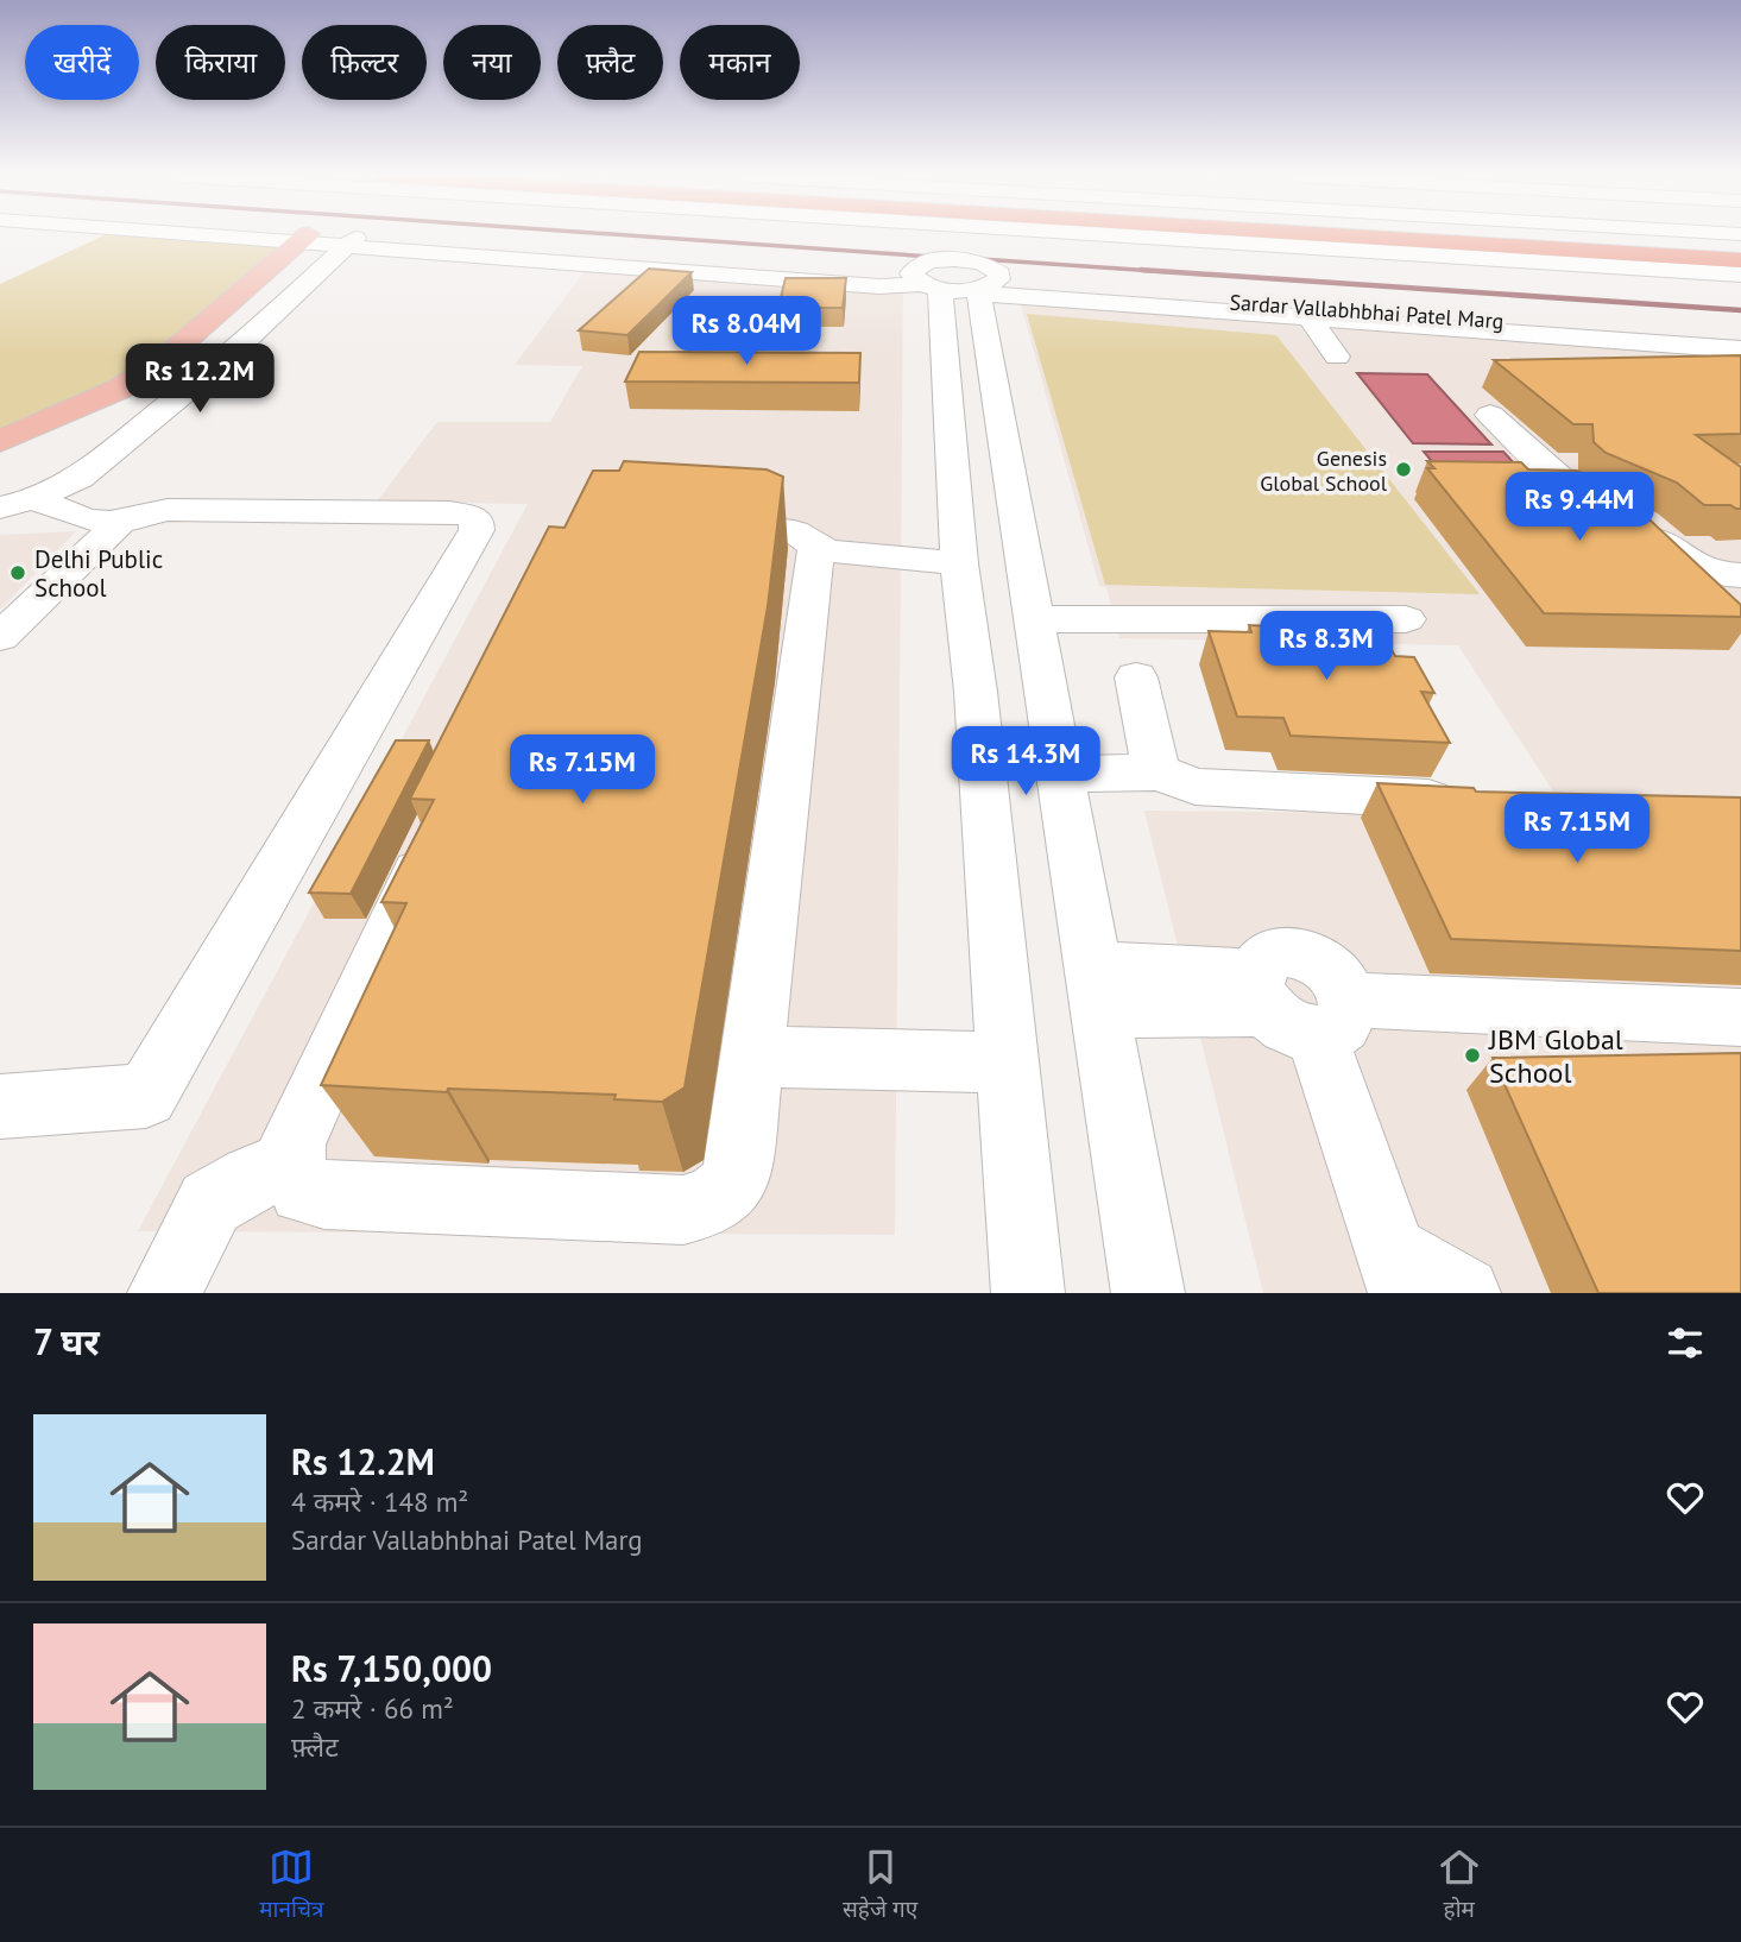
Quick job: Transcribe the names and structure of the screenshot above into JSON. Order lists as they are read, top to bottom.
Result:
{
  "streets": {
    "street": ["Sardar Vallabhbhai Patel Marg"]
  },
  "places": ["Genesis Global School", "Delhi Public School", "JBM Global School"],
  "page": {
    "chip": [
      "खरीदें",
      "किराया",
      "फ़िल्टर",
      "नया",
      "फ़्लैट",
      "मकान"
    ],
    "price": [
      "Rs 8.04M",
      "Rs 12.2M",
      "Rs 9.44M",
      "Rs 8.3M",
      "Rs 14.3M",
      "Rs 7.15M",
      "Rs 7.15M"
    ],
    "heading": "7 घर",
    "list": [
      {
        "name": "Rs 12.2M",
        "note": "4 कमरे · 148 m² · Sardar Vallabhbhai Patel Marg"
      },
      {
        "name": "Rs 7,150,000",
        "note": "2 कमरे · 66 m² · फ़्लैट"
      }
    ],
    "tabs": ["मानचित्र", "सहेजे गए", "होम"]
  }
}
